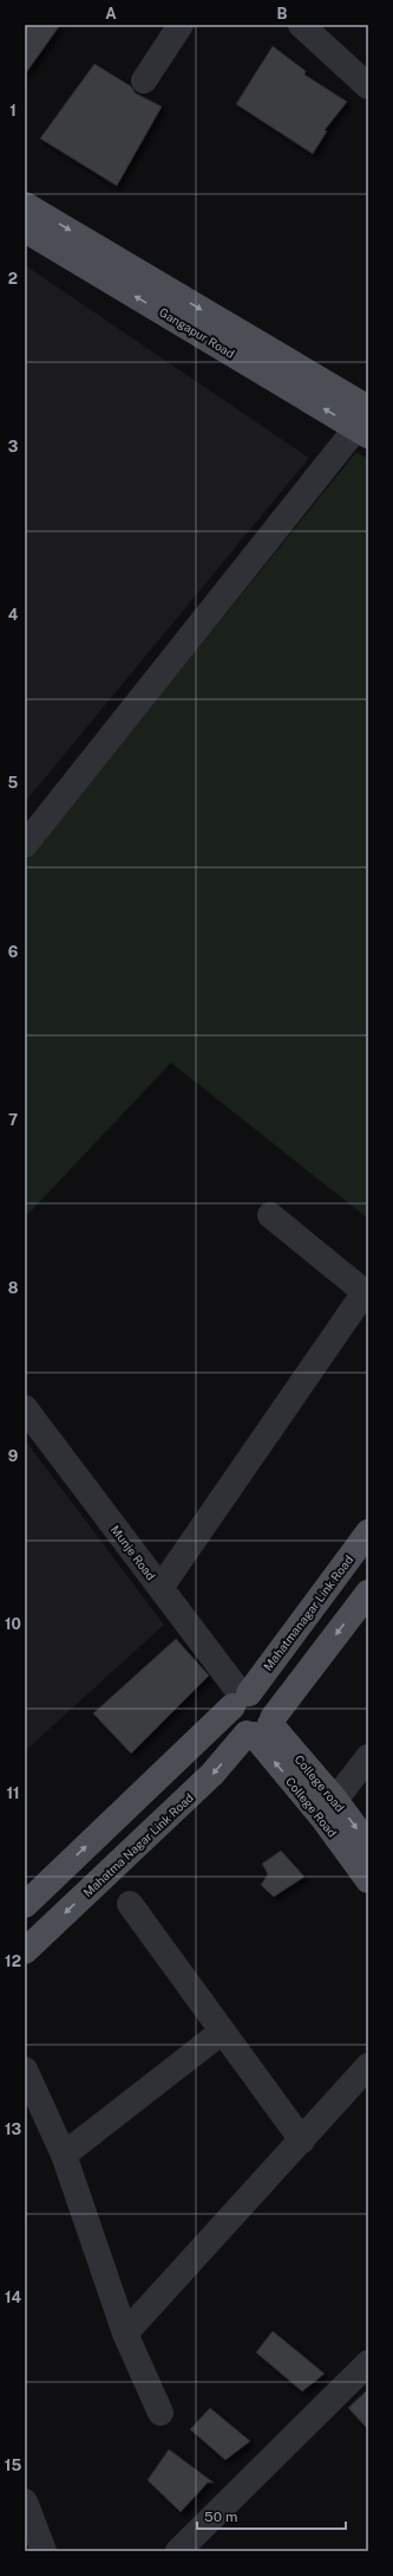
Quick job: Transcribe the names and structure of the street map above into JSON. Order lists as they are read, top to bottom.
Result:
{
  "streets": {
    "main road": [
      "Gangapur Road",
      "Mahatmanagar Link Road",
      "College road",
      "College Road",
      "Mahatma Nagar Link Road"
    ],
    "street": ["Munje Road"]
  },
  "crossings": [
    ["Munje Road", "Mahatmanagar Link Road"],
    ["Munje Road", "College road"],
    ["Munje Road", "College Road"],
    ["Munje Road", "Mahatma Nagar Link Road"],
    ["Mahatmanagar Link Road", "College road"],
    ["Mahatmanagar Link Road", "College Road"],
    ["Mahatmanagar Link Road", "Mahatma Nagar Link Road"],
    ["College road", "College Road"],
    ["College road", "Mahatma Nagar Link Road"],
    ["College Road", "Mahatma Nagar Link Road"]
  ],
  "one_way": ["College Road"],
  "scale_bar": "50 m",
  "grid": {
    "columns": ["A", "B"],
    "rows": [
      "1",
      "2",
      "3",
      "4",
      "5",
      "6",
      "7",
      "8",
      "9",
      "10",
      "11",
      "12",
      "13",
      "14",
      "15"
    ]
  }
}
